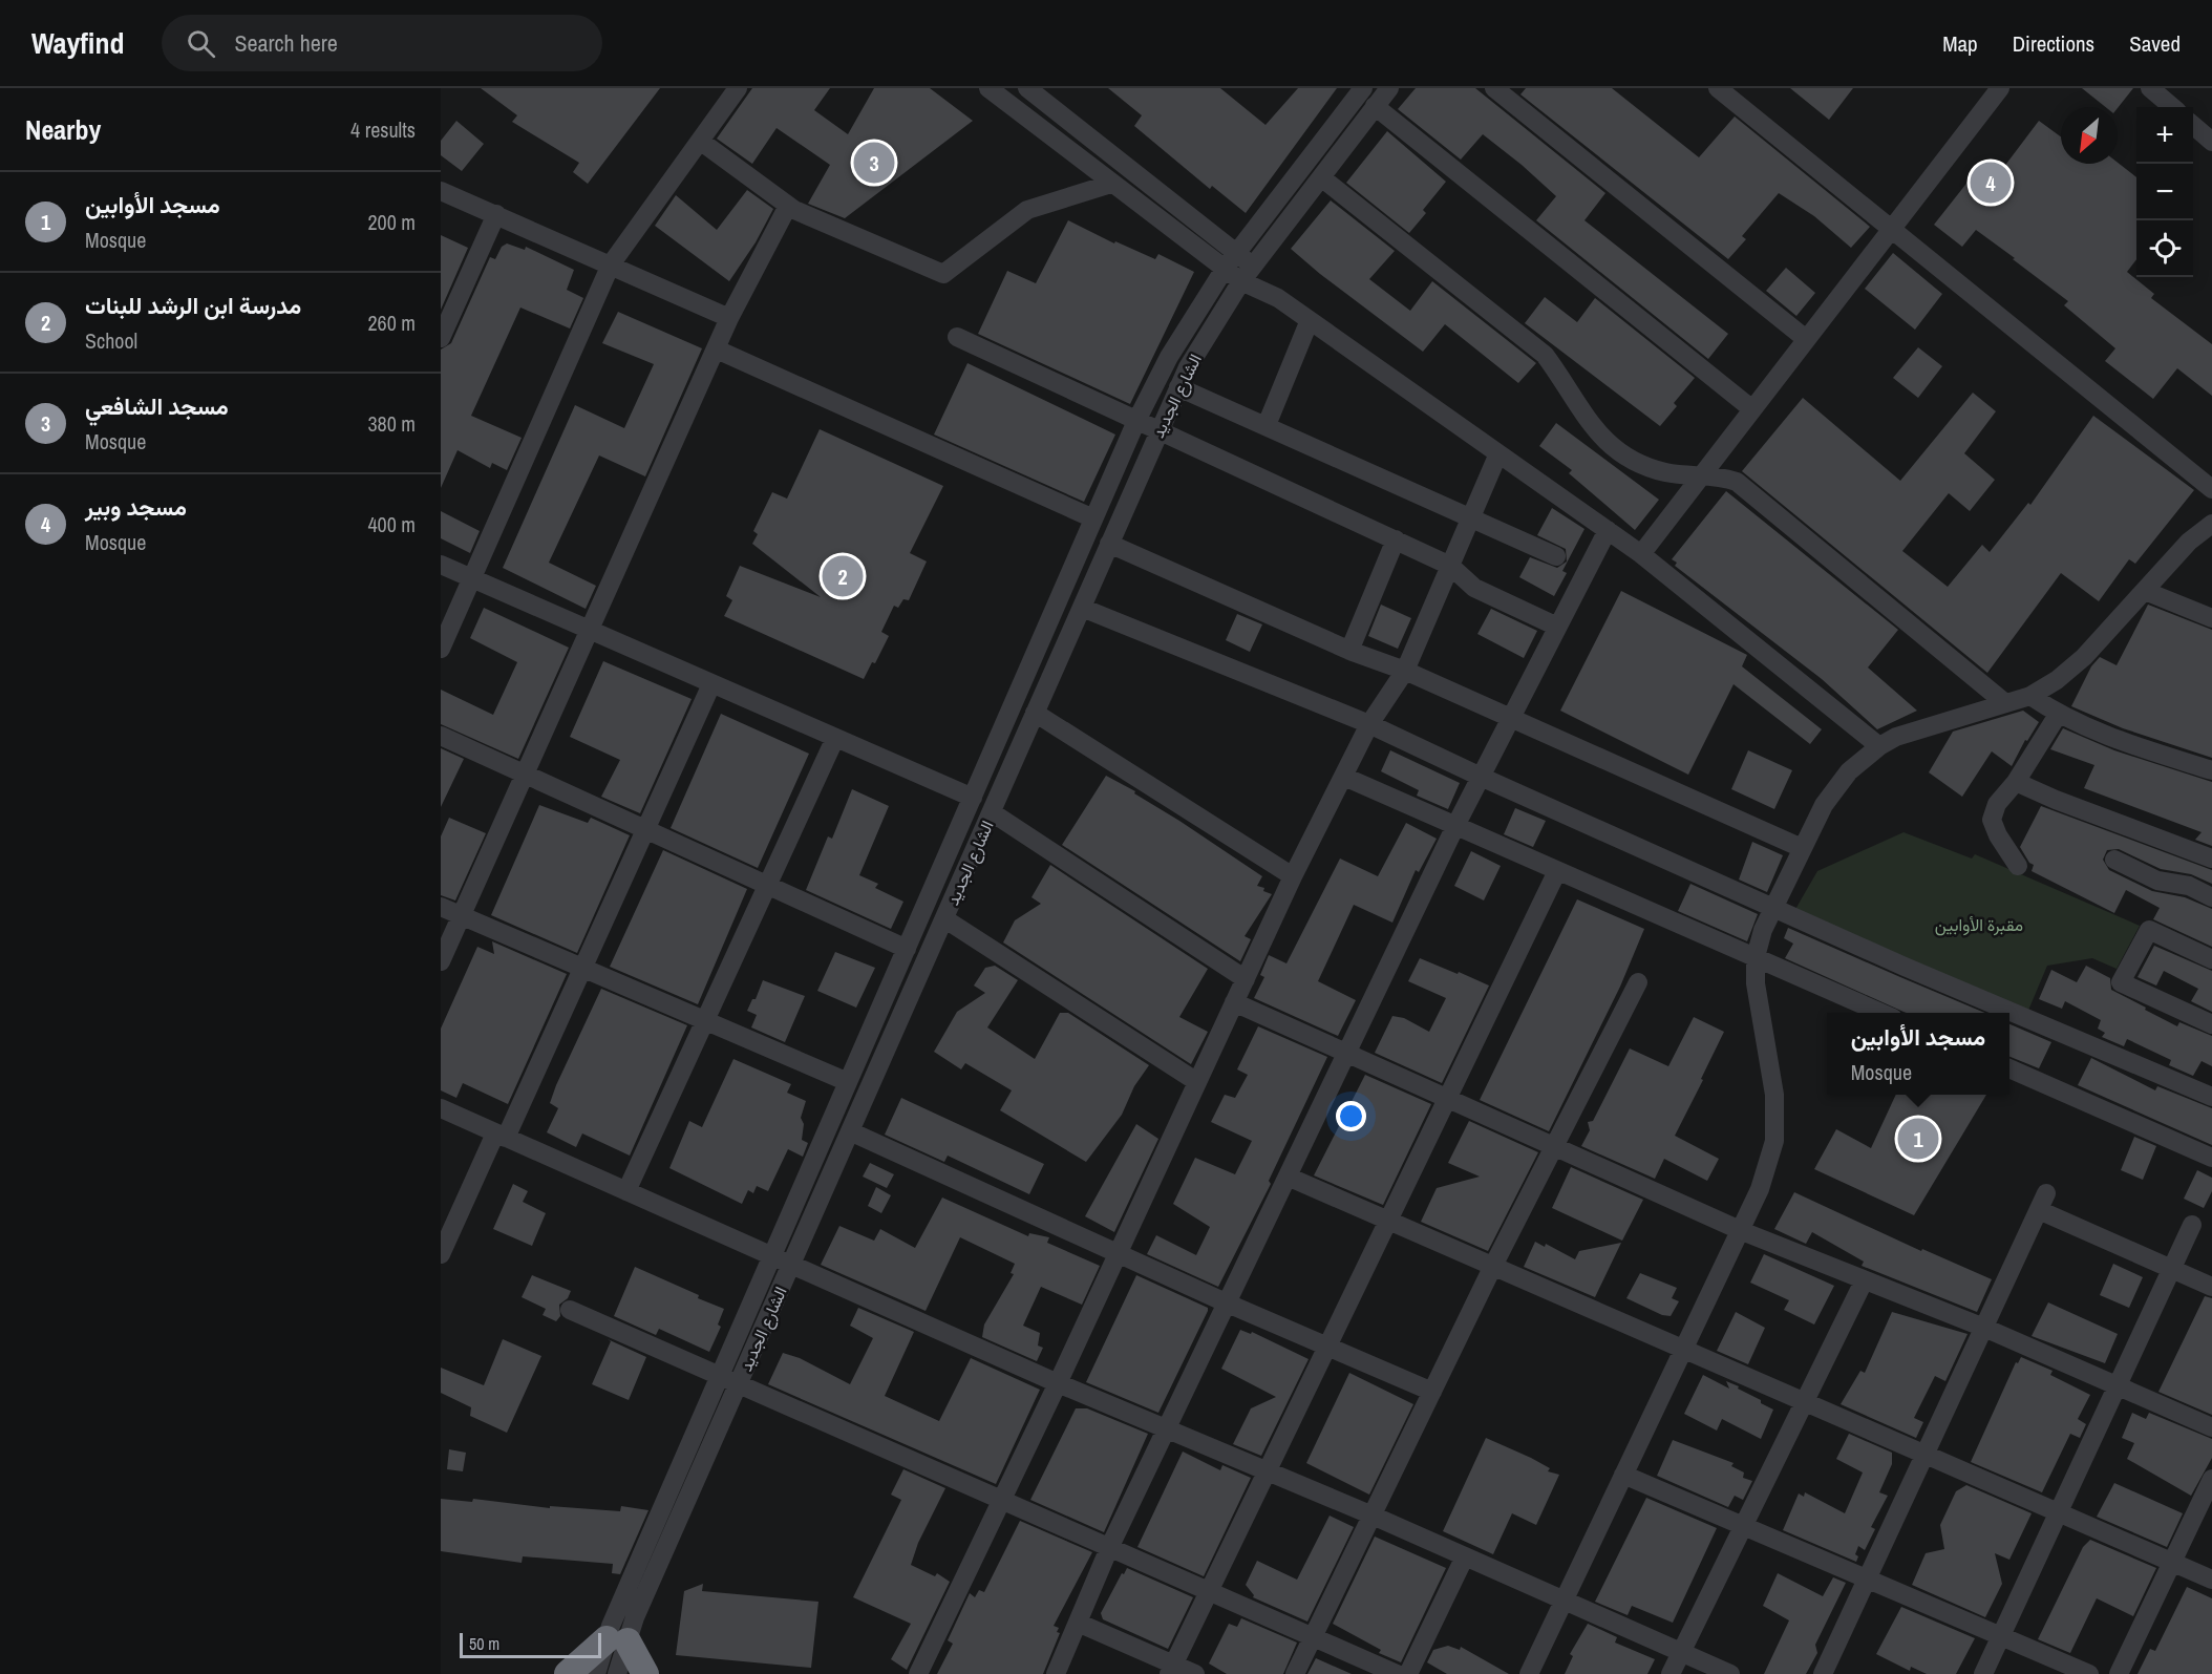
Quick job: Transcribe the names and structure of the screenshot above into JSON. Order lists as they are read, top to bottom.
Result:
{
  "streets": {
    "street": ["الشارع الجديد"]
  },
  "parks": ["مقبرة الأوابين"],
  "scale_bar": "50 m",
  "north": "bottom left",
  "page": {
    "header": "Wayfind",
    "search": "Search here",
    "nav": ["Map", "Directions", "Saved"],
    "heading": ["Nearby", "4 results"],
    "map_buttons": ["+", "−"],
    "pins": [
      "3",
      "4",
      "2",
      "1"
    ],
    "list": [
      {
        "mark": "1",
        "name": "مسجد الأوابين",
        "note": "Mosque",
        "value": "200 m"
      },
      {
        "mark": "2",
        "name": "مدرسة ابن الرشد للبنات",
        "note": "School",
        "value": "260 m"
      },
      {
        "mark": "3",
        "name": "مسجد الشافعي",
        "note": "Mosque",
        "value": "380 m"
      },
      {
        "mark": "4",
        "name": "مسجد وبير",
        "note": "Mosque",
        "value": "400 m"
      }
    ],
    "popup": ["مسجد الأوابين", "Mosque"],
    "scale": "50 m"
  }
}
